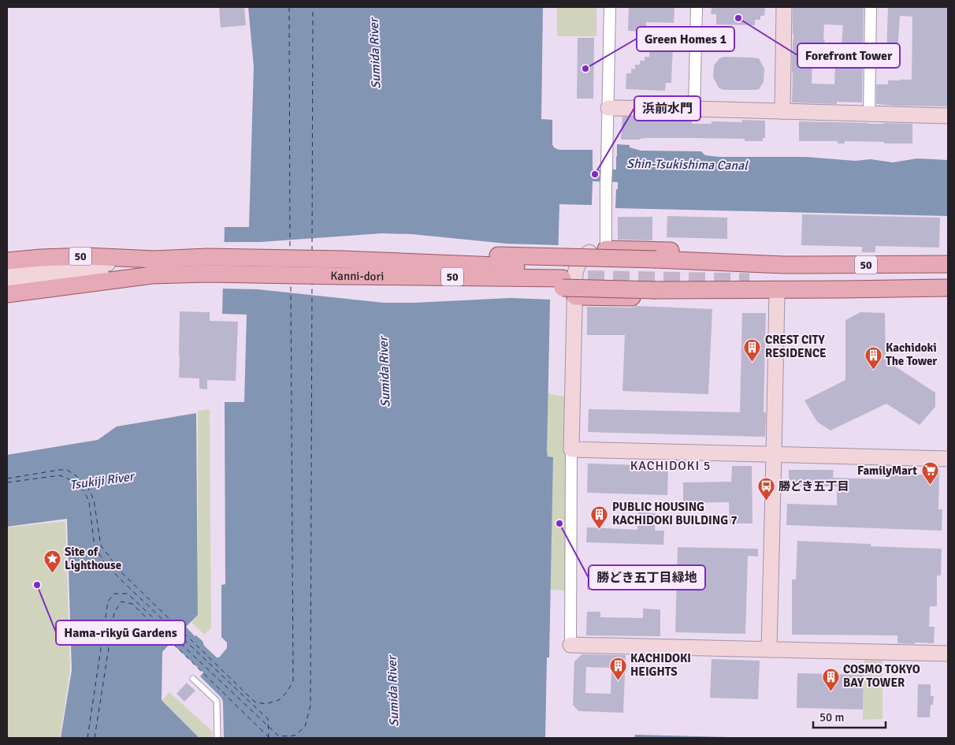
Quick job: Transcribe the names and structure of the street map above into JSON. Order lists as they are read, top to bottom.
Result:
{
  "streets": {
    "main road": ["50", "Kanni-dori"]
  },
  "crossings": [
    ["50", "Kanni-dori"]
  ],
  "districts": ["KACHIDOKI 5"],
  "water": ["Sumida River", "Shin-Tsukishima Canal", "Tsukiji River"],
  "places": {
    "other": [
      "Forefront Tower",
      "Green Homes 1",
      "浜前水門",
      "勝どき五丁目緑地",
      "Hama-rikyū Gardens"
    ],
    "building": [
      "CREST CITY RESIDENCE",
      "Kachidoki The Tower",
      "PUBLIC HOUSING KACHIDOKI BUILDING 7",
      "KACHIDOKI HEIGHTS",
      "COSMO TOKYO BAY TOWER"
    ],
    "supermarket": ["FamilyMart"],
    "bus stop": ["勝どき五丁目"],
    "place": ["Site of Lighthouse"]
  },
  "scale_bar": "50 m"
}
